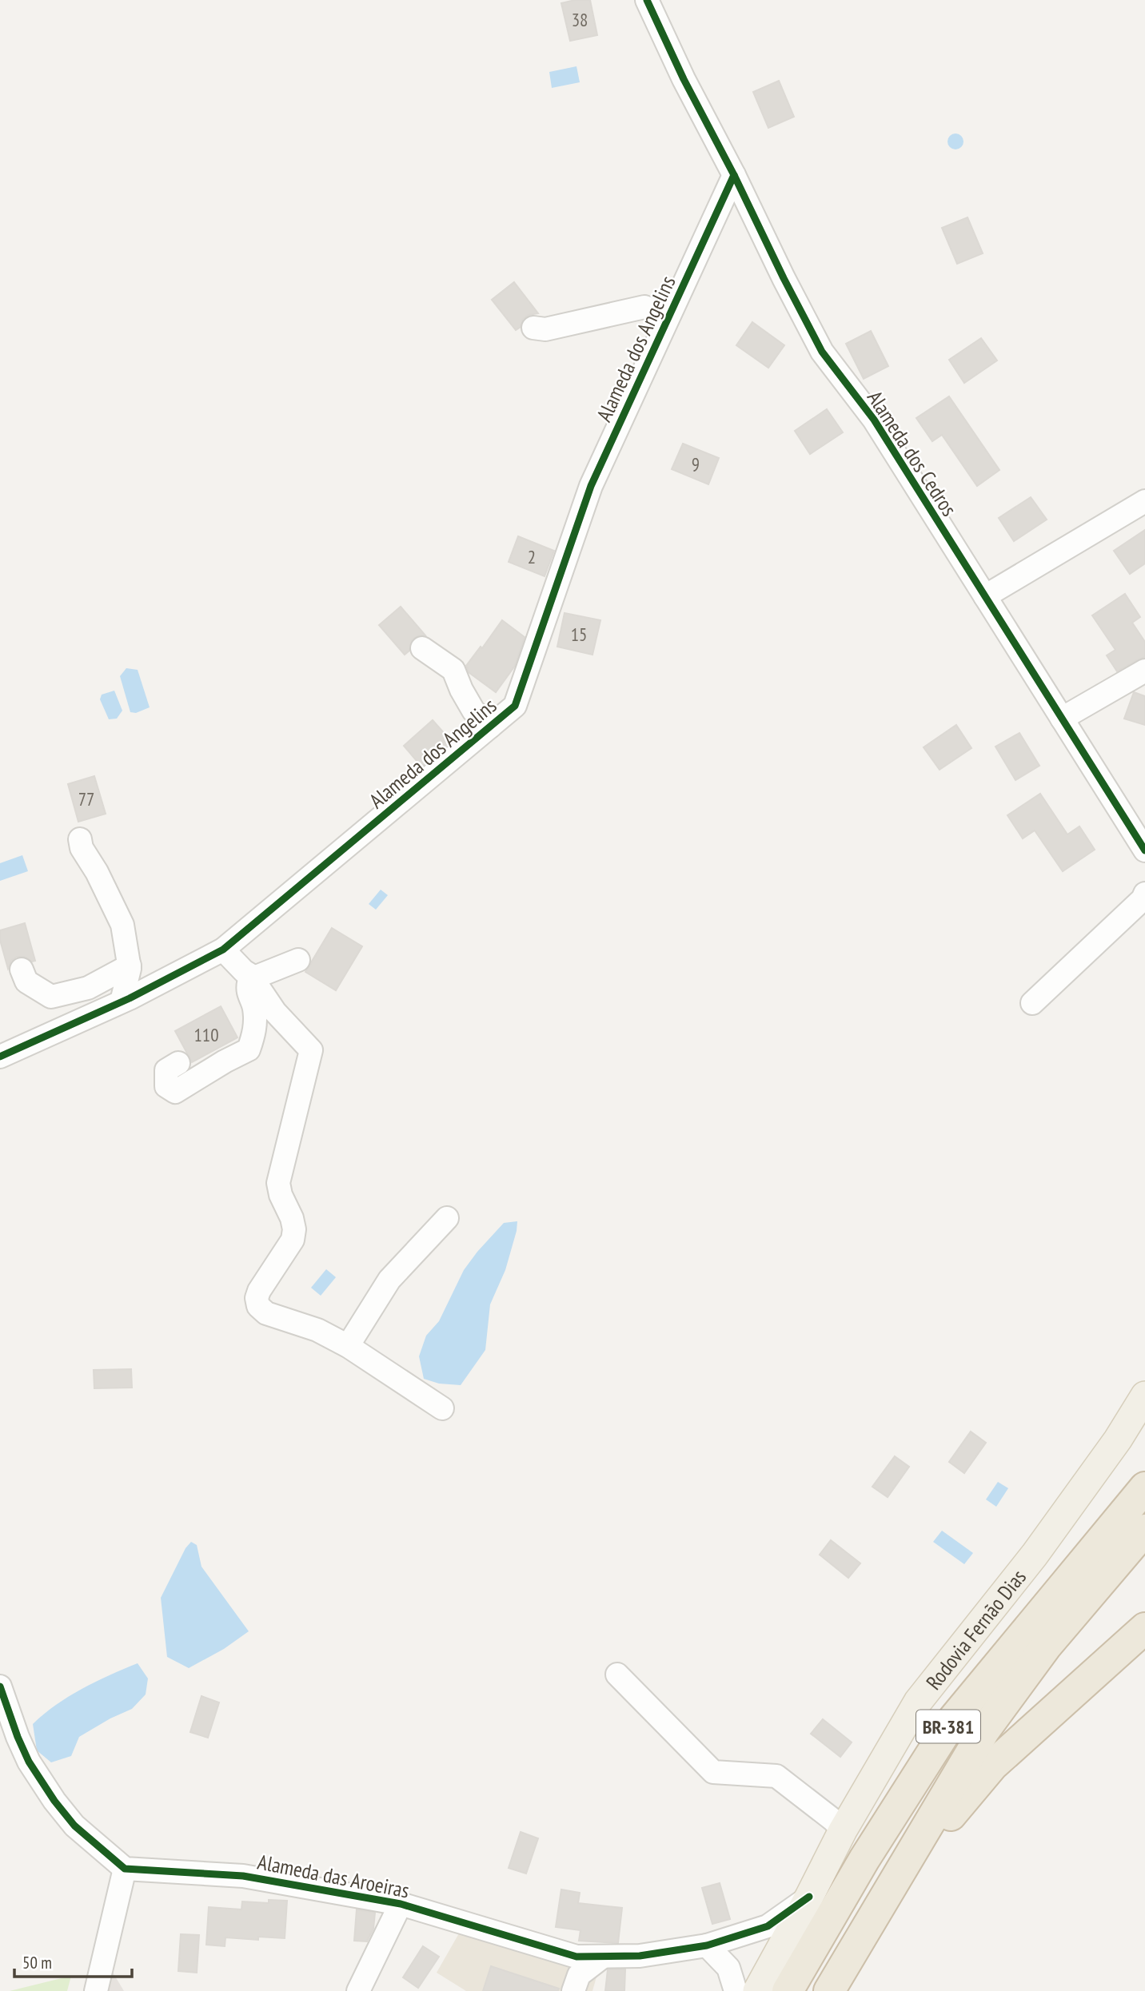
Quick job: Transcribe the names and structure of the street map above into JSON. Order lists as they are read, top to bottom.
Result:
{
  "streets": {
    "highway": ["Rodovia Fernão Dias", "BR-381"],
    "street": ["Alameda dos Angelins", "Alameda dos Cedros", "Alameda das Aroeiras"]
  },
  "crossings": [
    ["Alameda dos Angelins", "Alameda dos Cedros"],
    ["Rodovia Fernão Dias", "Alameda das Aroeiras"]
  ],
  "house_numbers": [
    "38",
    "9",
    "2",
    "15",
    "77",
    "110"
  ],
  "scale_bar": "50 m"
}
